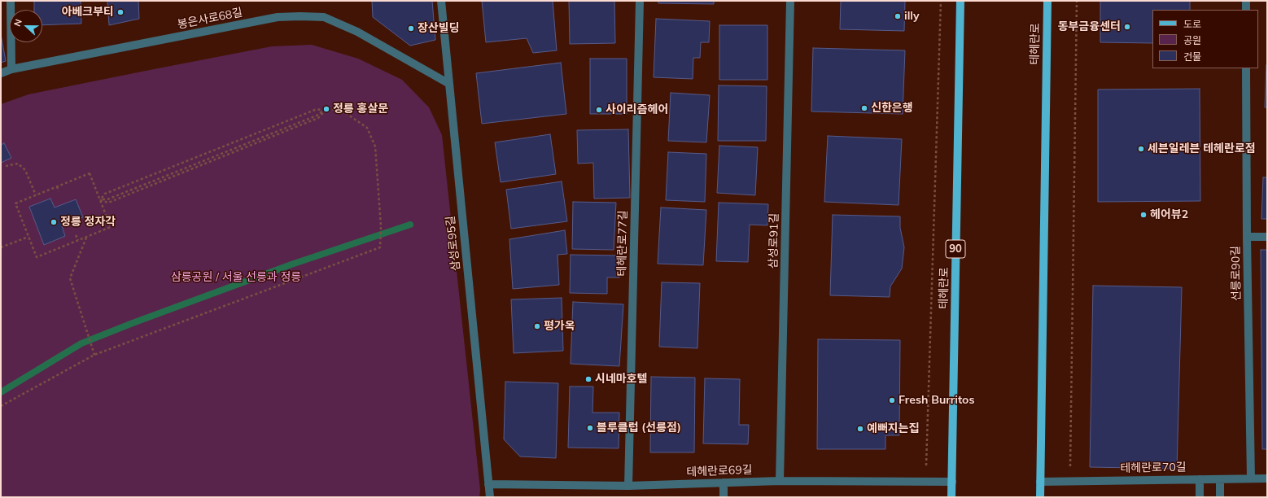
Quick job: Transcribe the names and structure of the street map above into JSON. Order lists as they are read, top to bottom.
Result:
{
  "streets": {
    "main road": ["테헤란로", "90"],
    "street": [
      "봉은사로68길",
      "삼성로91길",
      "삼성로95길",
      "테헤란로77길",
      "선릉로90길",
      "테헤란로70길",
      "테헤란로69길"
    ]
  },
  "crossings": [
    ["봉은사로68길", "삼성로95길"],
    ["테헤란로", "테헤란로70길"],
    ["테헤란로", "테헤란로69길"],
    ["삼성로91길", "테헤란로69길"],
    ["삼성로95길", "테헤란로69길"],
    ["테헤란로77길", "테헤란로69길"],
    ["선릉로90길", "테헤란로70길"]
  ],
  "parks": ["삼릉공원 / 서울 선릉과 정릉"],
  "places": [
    "아베크부티",
    "illy",
    "동부금융센터",
    "장산빌딩",
    "신한은행",
    "정릉 홍살문",
    "사이리즘헤어",
    "세븐일레븐 테헤란로점",
    "헤어뷰2",
    "정릉 정자각",
    "평가옥",
    "시네마호텔",
    "Fresh Burritos",
    "블루클럽 (선릉점)",
    "예뻐지는집"
  ],
  "legend": ["도로", "공원", "건물"],
  "north": "left"
}
